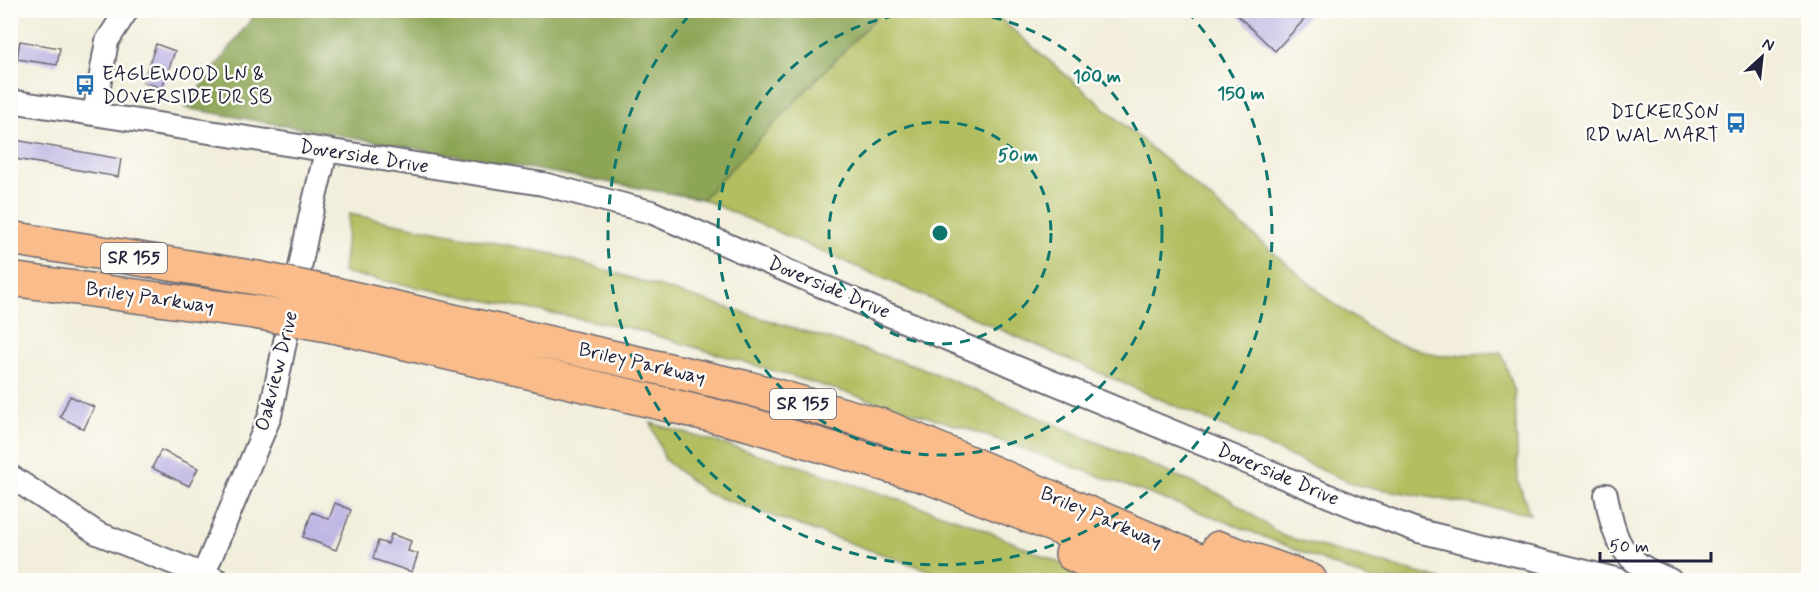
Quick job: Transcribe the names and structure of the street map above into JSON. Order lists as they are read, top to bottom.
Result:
{
  "streets": {
    "highway": ["SR 155", "Briley Parkway"],
    "street": ["Doverside Drive", "Oakview Drive"]
  },
  "crossings": [
    ["Doverside Drive", "Oakview Drive"]
  ],
  "places": {
    "bus stop": ["EAGLEWOOD LN & DOVERSIDE DR SB", "DICKERSON RD WAL MART"]
  },
  "scale_bar": "50 m",
  "north": "top right",
  "rings": ["100 m", "150 m", "50 m"]
}
